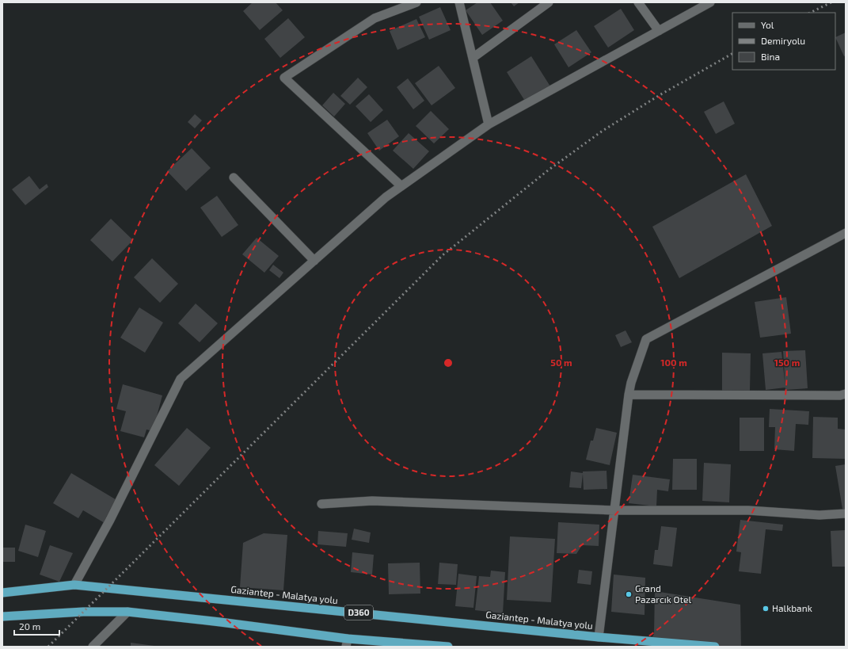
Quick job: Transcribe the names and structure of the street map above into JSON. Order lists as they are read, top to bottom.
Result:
{
  "streets": {
    "highway": ["Gaziantep - Malatya yolu", "D360"]
  },
  "places": ["Grand Pazarcık Otel", "Halkbank"],
  "legend": ["Yol", "Demiryolu", "Bina"],
  "scale_bar": "20 m",
  "rings": ["50 m", "100 m", "150 m"]
}
